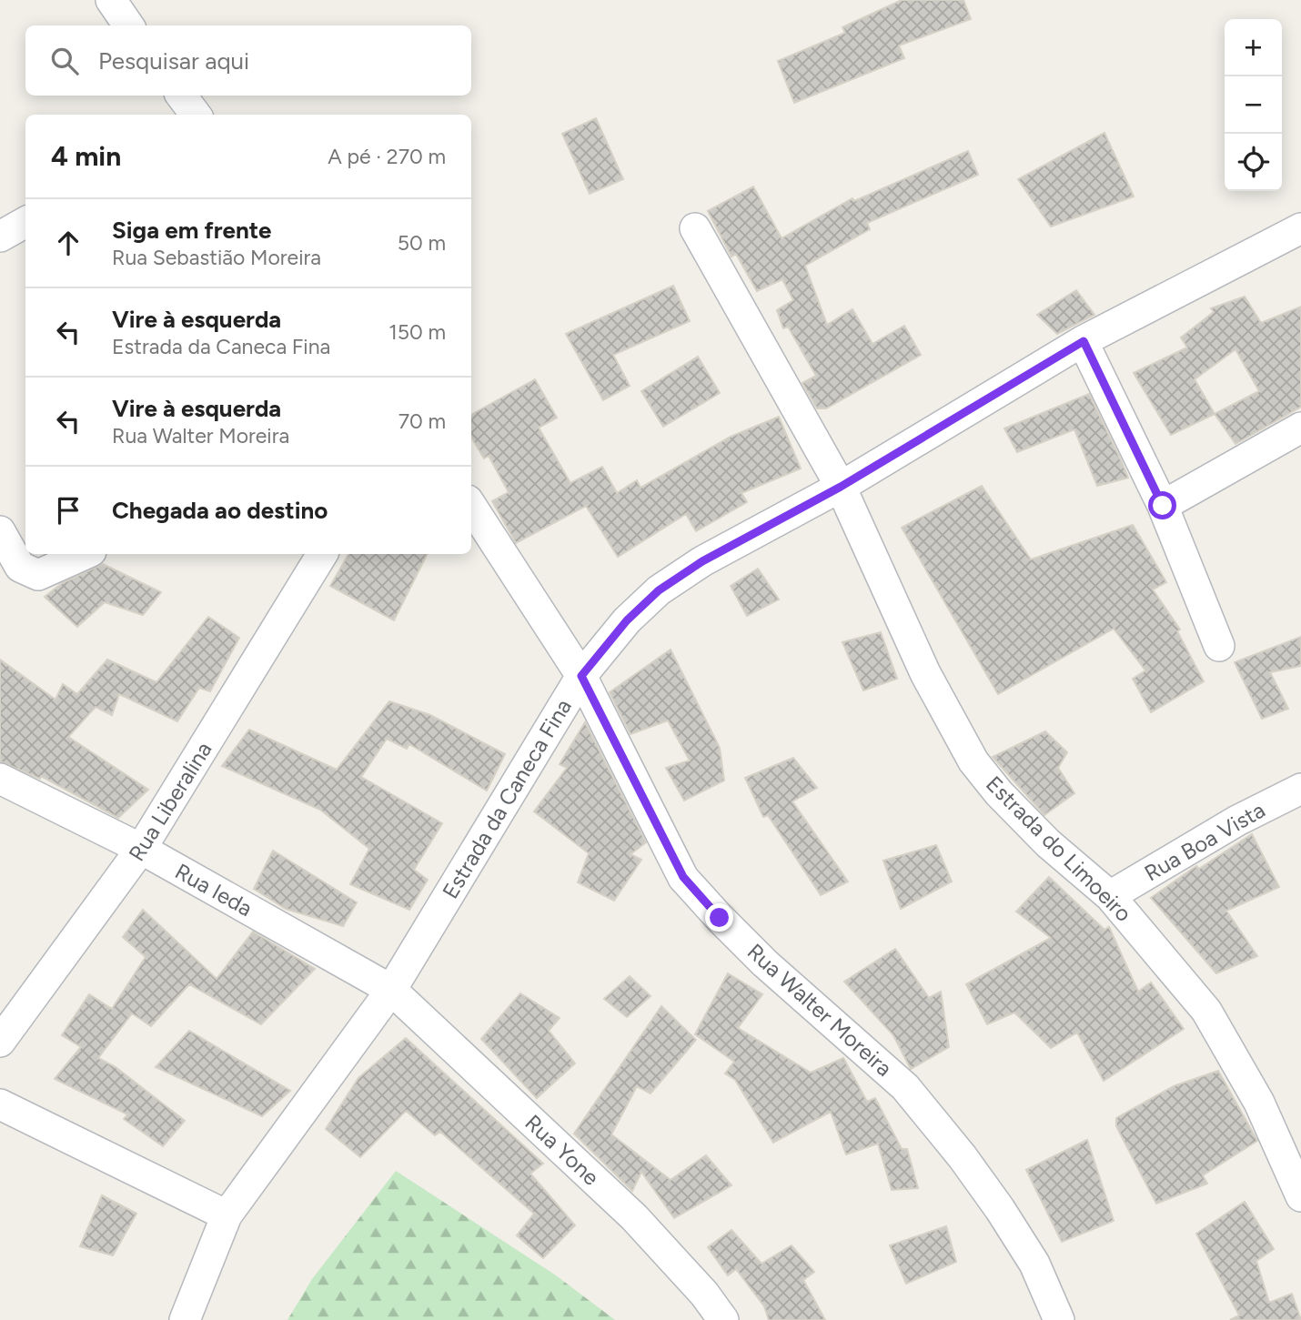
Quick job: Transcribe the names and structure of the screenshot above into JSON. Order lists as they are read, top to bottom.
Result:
{
  "streets": {
    "street": [
      "Estrada da Caneca Fina",
      "Rua Liberalina",
      "Rua Boa Vista",
      "Estrada do Limoeiro",
      "Rua Ieda",
      "Rua Walter Moreira",
      "Rua Yone"
    ]
  },
  "crossings": [
    ["Estrada da Caneca Fina", "Estrada do Limoeiro"],
    ["Estrada da Caneca Fina", "Rua Ieda"],
    ["Estrada da Caneca Fina", "Rua Walter Moreira"],
    ["Estrada da Caneca Fina", "Rua Yone"],
    ["Rua Liberalina", "Rua Ieda"],
    ["Rua Boa Vista", "Estrada do Limoeiro"],
    ["Rua Ieda", "Rua Yone"]
  ],
  "page": {
    "map_buttons": ["+", "−"],
    "search": "Pesquisar aqui",
    "heading": ["4 min", "A pé · 270 m"],
    "list": [
      ["Siga em frente", "Rua Sebastião Moreira", "50 m"],
      ["Vire à esquerda", "Estrada da Caneca Fina", "150 m"],
      ["Vire à esquerda", "Rua Walter Moreira", "70 m"],
      "Chegada ao destino"
    ]
  }
}
